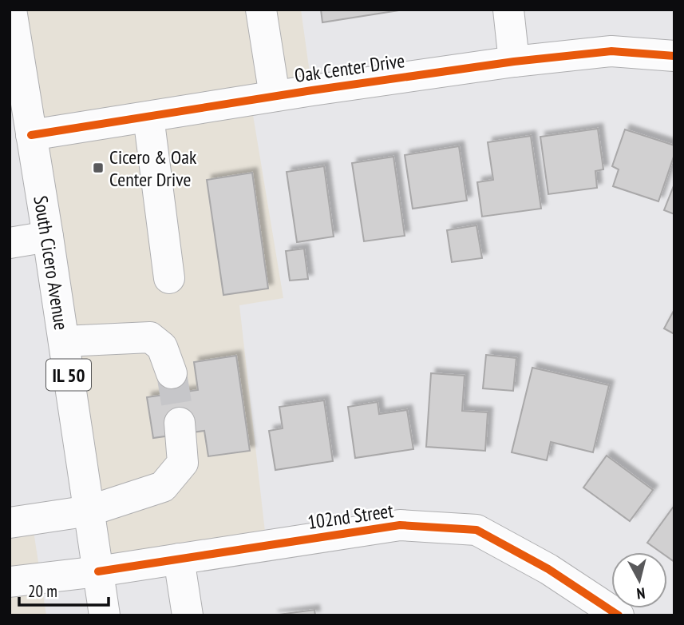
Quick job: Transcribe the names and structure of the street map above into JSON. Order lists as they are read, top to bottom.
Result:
{
  "streets": {
    "street": [
      "Oak Center Drive",
      "South Cicero Avenue",
      "IL 50",
      "102nd Street"
    ]
  },
  "crossings": [
    ["Oak Center Drive", "South Cicero Avenue"],
    ["South Cicero Avenue", "102nd Street"]
  ],
  "places": {
    "transit": ["Cicero & Oak Center Drive"]
  },
  "scale_bar": "20 m",
  "north": "bottom"
}
